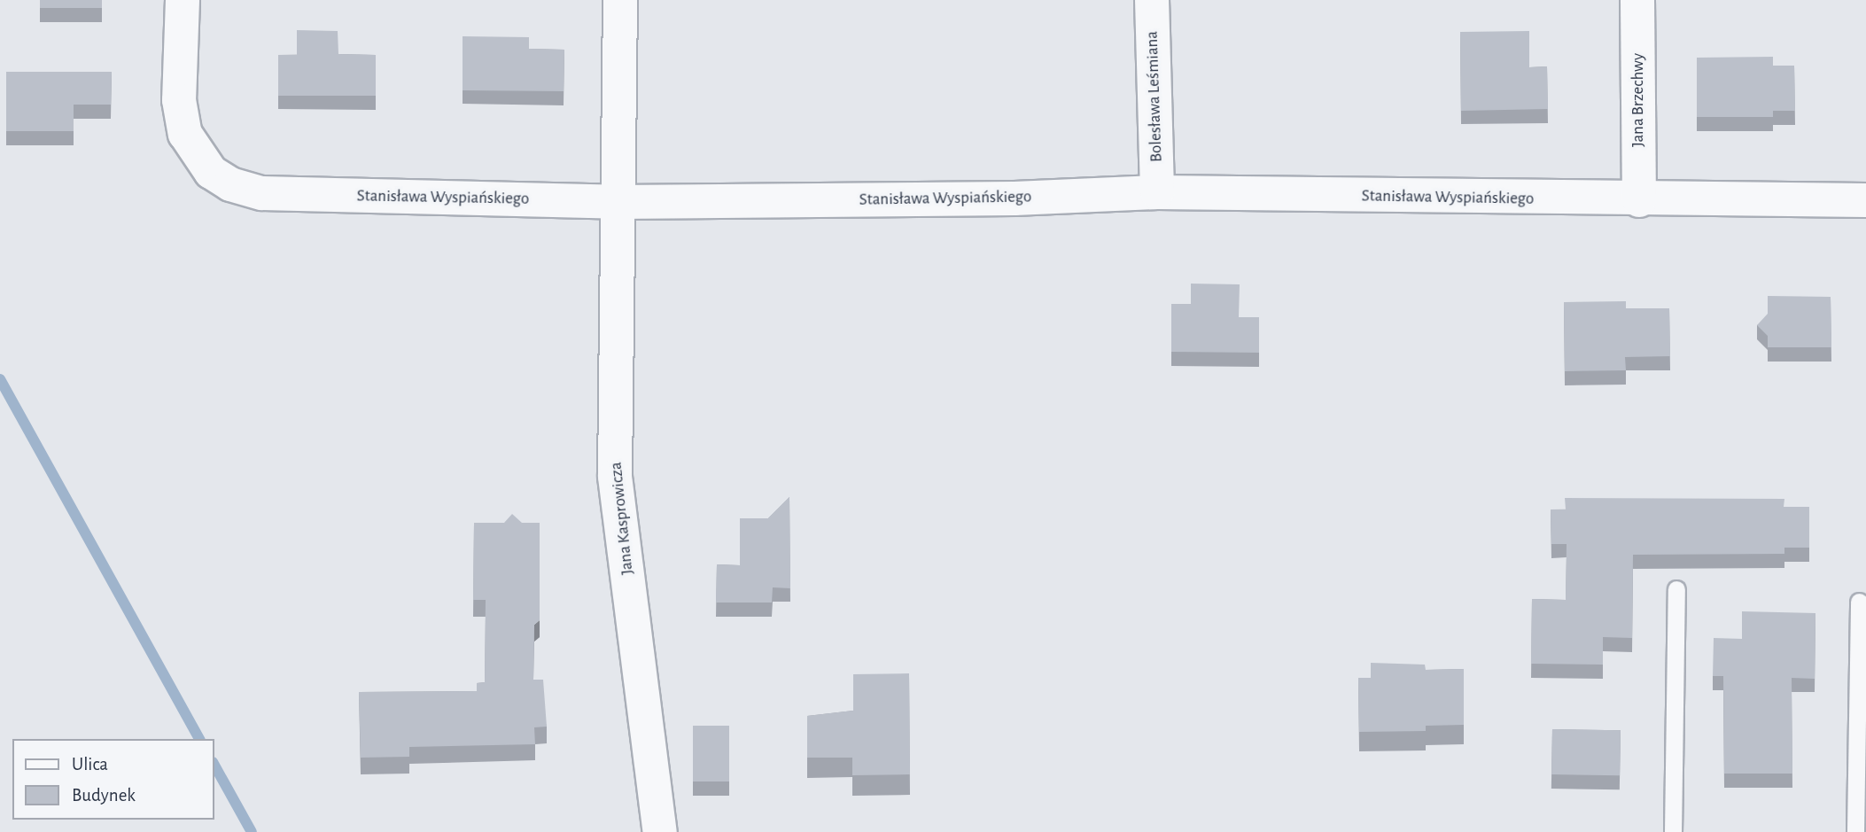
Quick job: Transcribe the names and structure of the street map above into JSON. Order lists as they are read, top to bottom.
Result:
{
  "streets": {
    "street": [
      "Bolesława Leśmiana",
      "Jana Brzechwy",
      "Stanisława Wyspiańskiego",
      "Jana Kasprowicza"
    ]
  },
  "crossings": [
    ["Bolesława Leśmiana", "Stanisława Wyspiańskiego"],
    ["Jana Brzechwy", "Stanisława Wyspiańskiego"],
    ["Stanisława Wyspiańskiego", "Jana Kasprowicza"]
  ],
  "legend": ["Ulica", "Budynek"]
}
